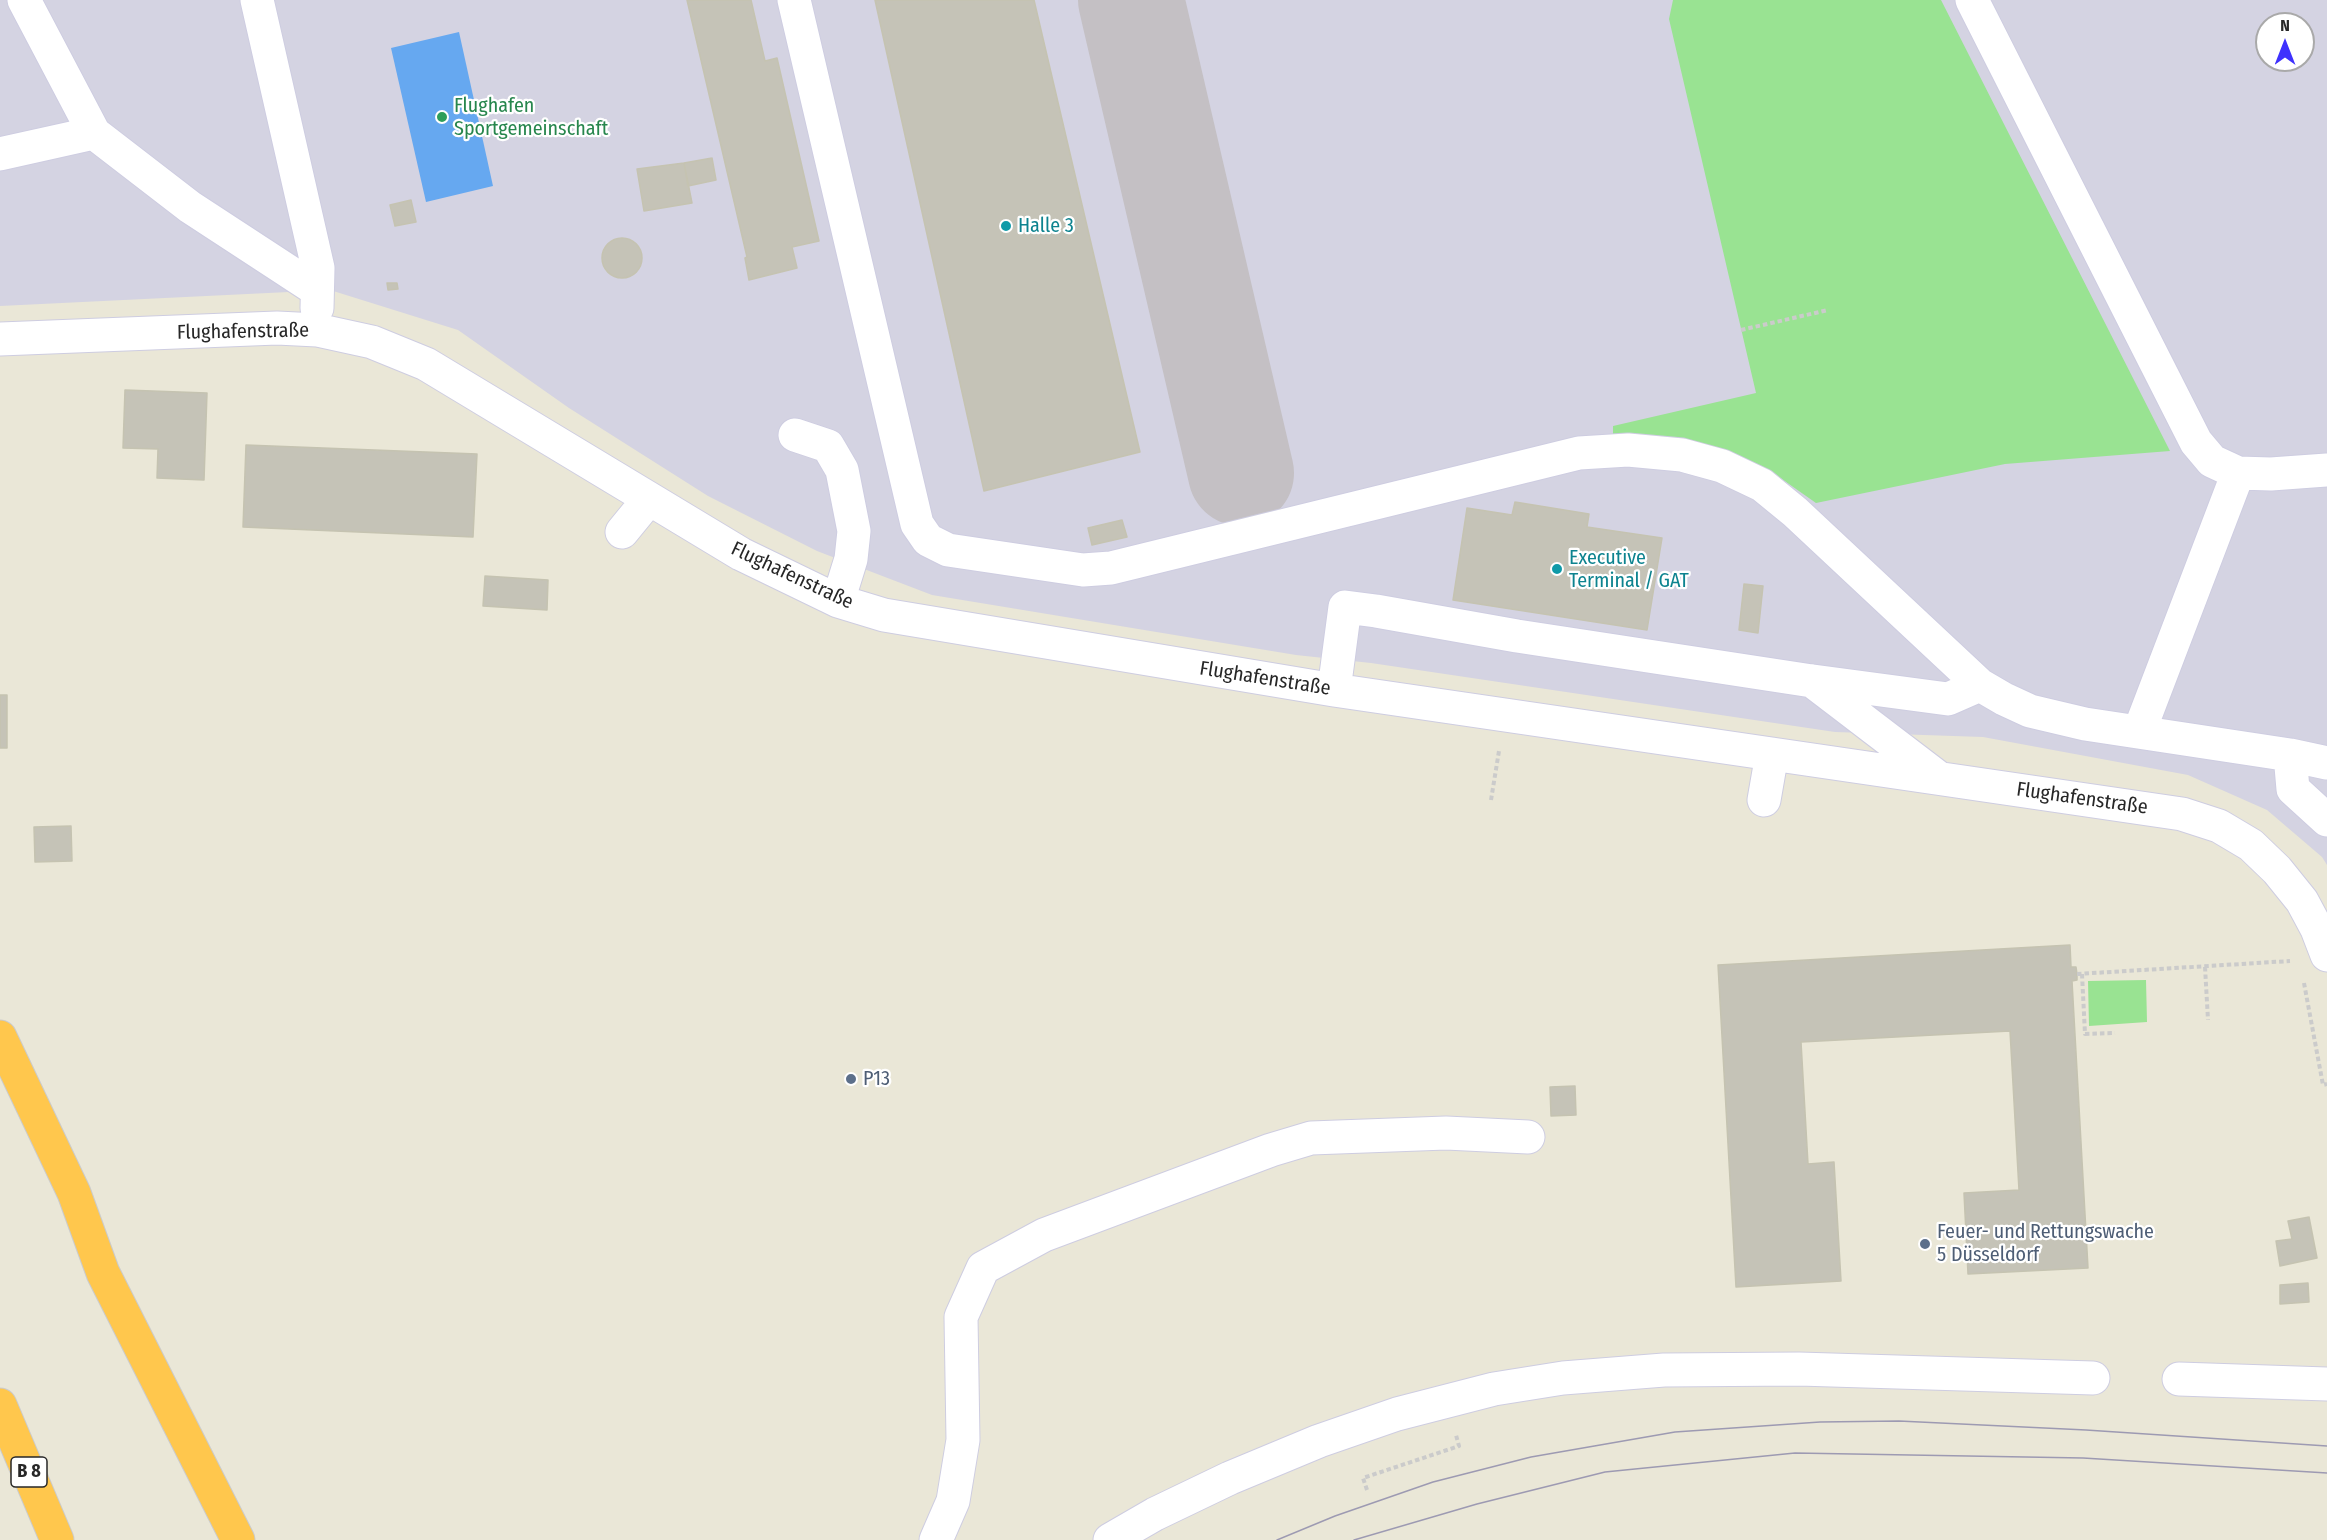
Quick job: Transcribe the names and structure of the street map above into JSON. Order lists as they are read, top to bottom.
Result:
{
  "streets": {
    "highway": ["B 8"],
    "street": ["Flughafenstraße"]
  },
  "places": [
    "Flughafen Sportgemeinschaft",
    "Halle 3",
    "Executive Terminal / GAT",
    "P13",
    "Feuer- und Rettungswache 5 Düsseldorf"
  ],
  "north": "top"
}
